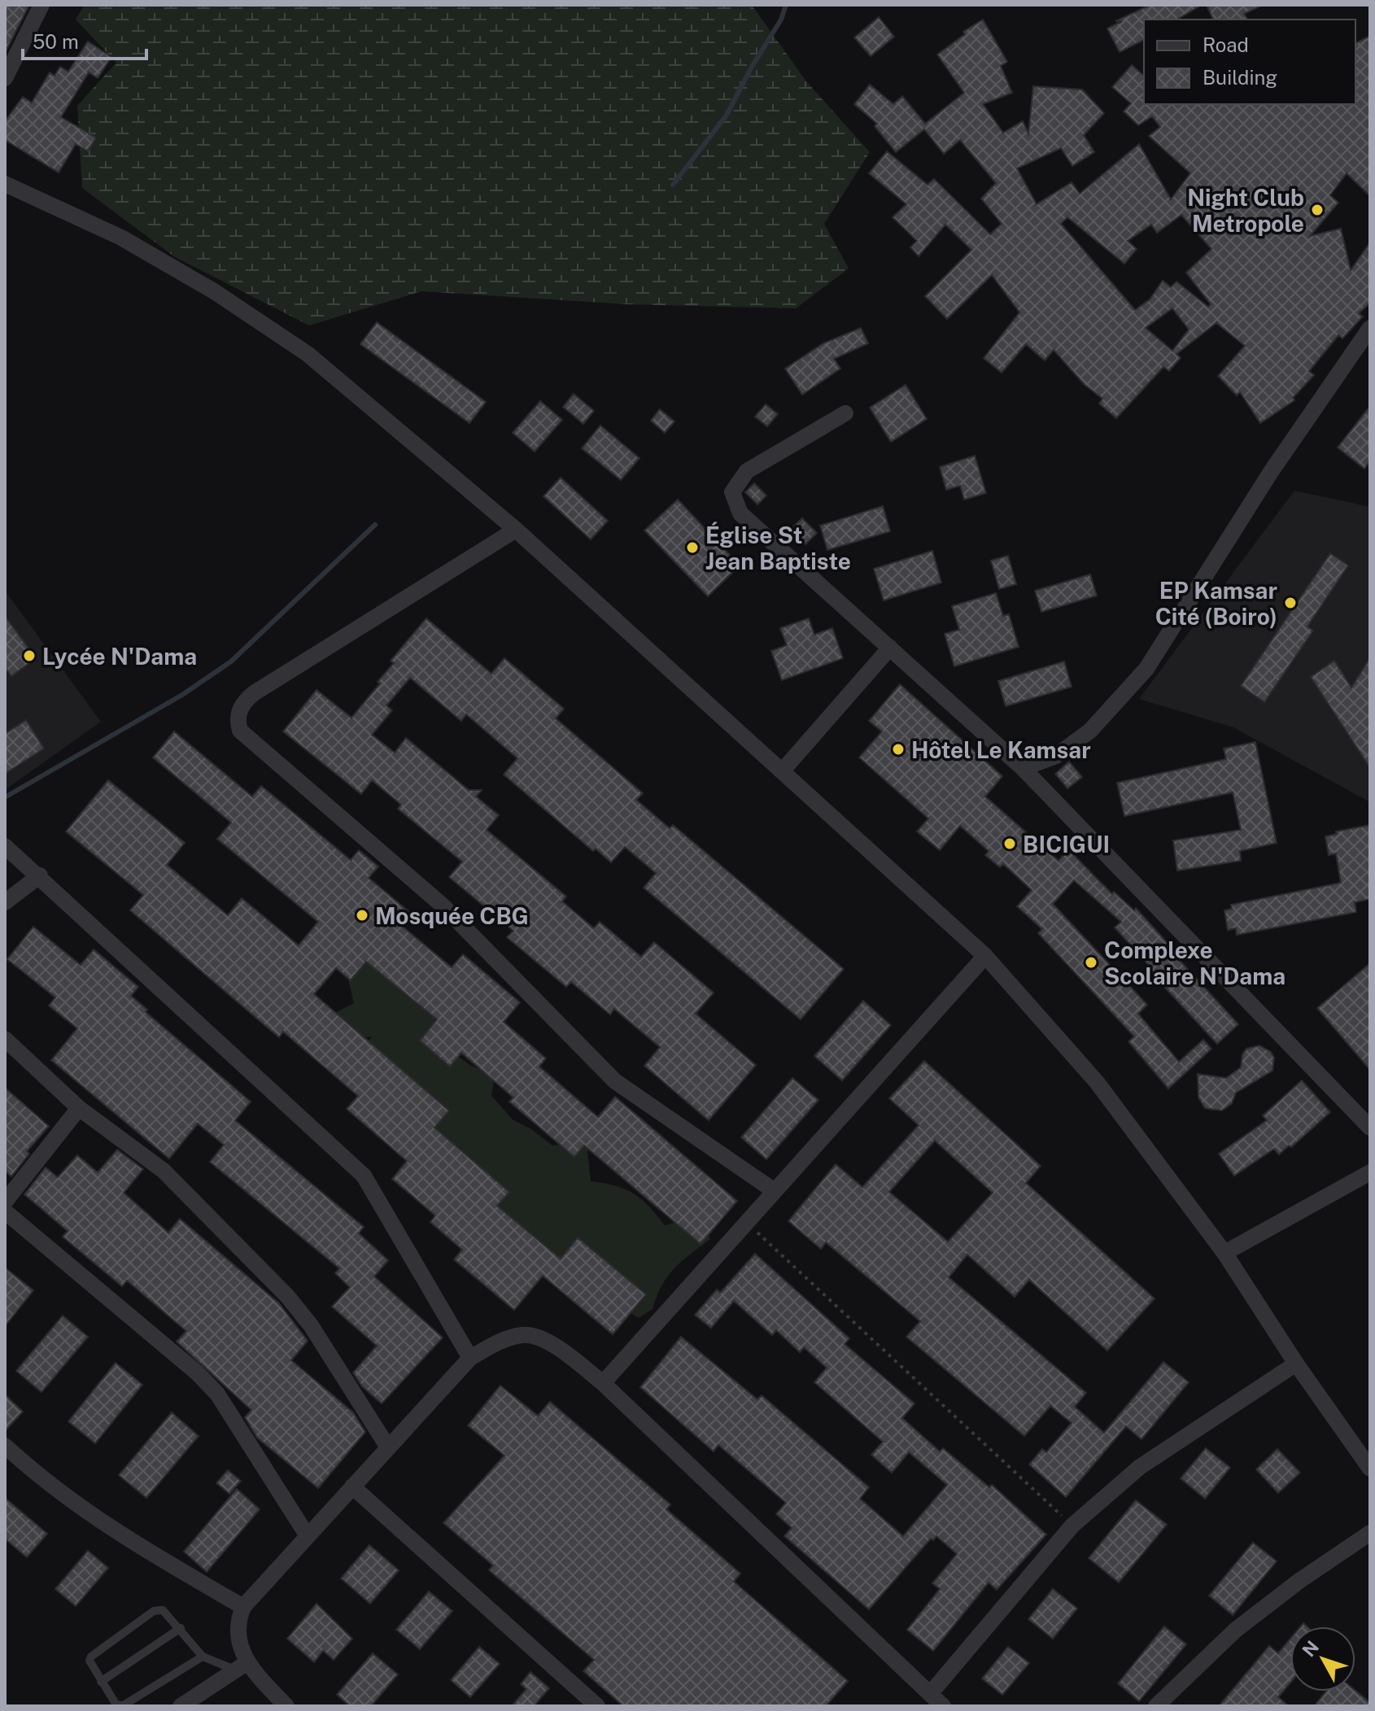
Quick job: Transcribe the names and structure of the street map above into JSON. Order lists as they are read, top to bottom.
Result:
{
  "places": [
    "Night Club Metropole",
    "Église St Jean Baptiste",
    "EP Kamsar Cité (Boiro)",
    "Lycée N'Dama",
    "Hôtel Le Kamsar",
    "BICIGUI",
    "Mosquée CBG",
    "Complexe Scolaire N'Dama"
  ],
  "legend": ["Road", "Building"],
  "scale_bar": "50 m",
  "north": "top left"
}
